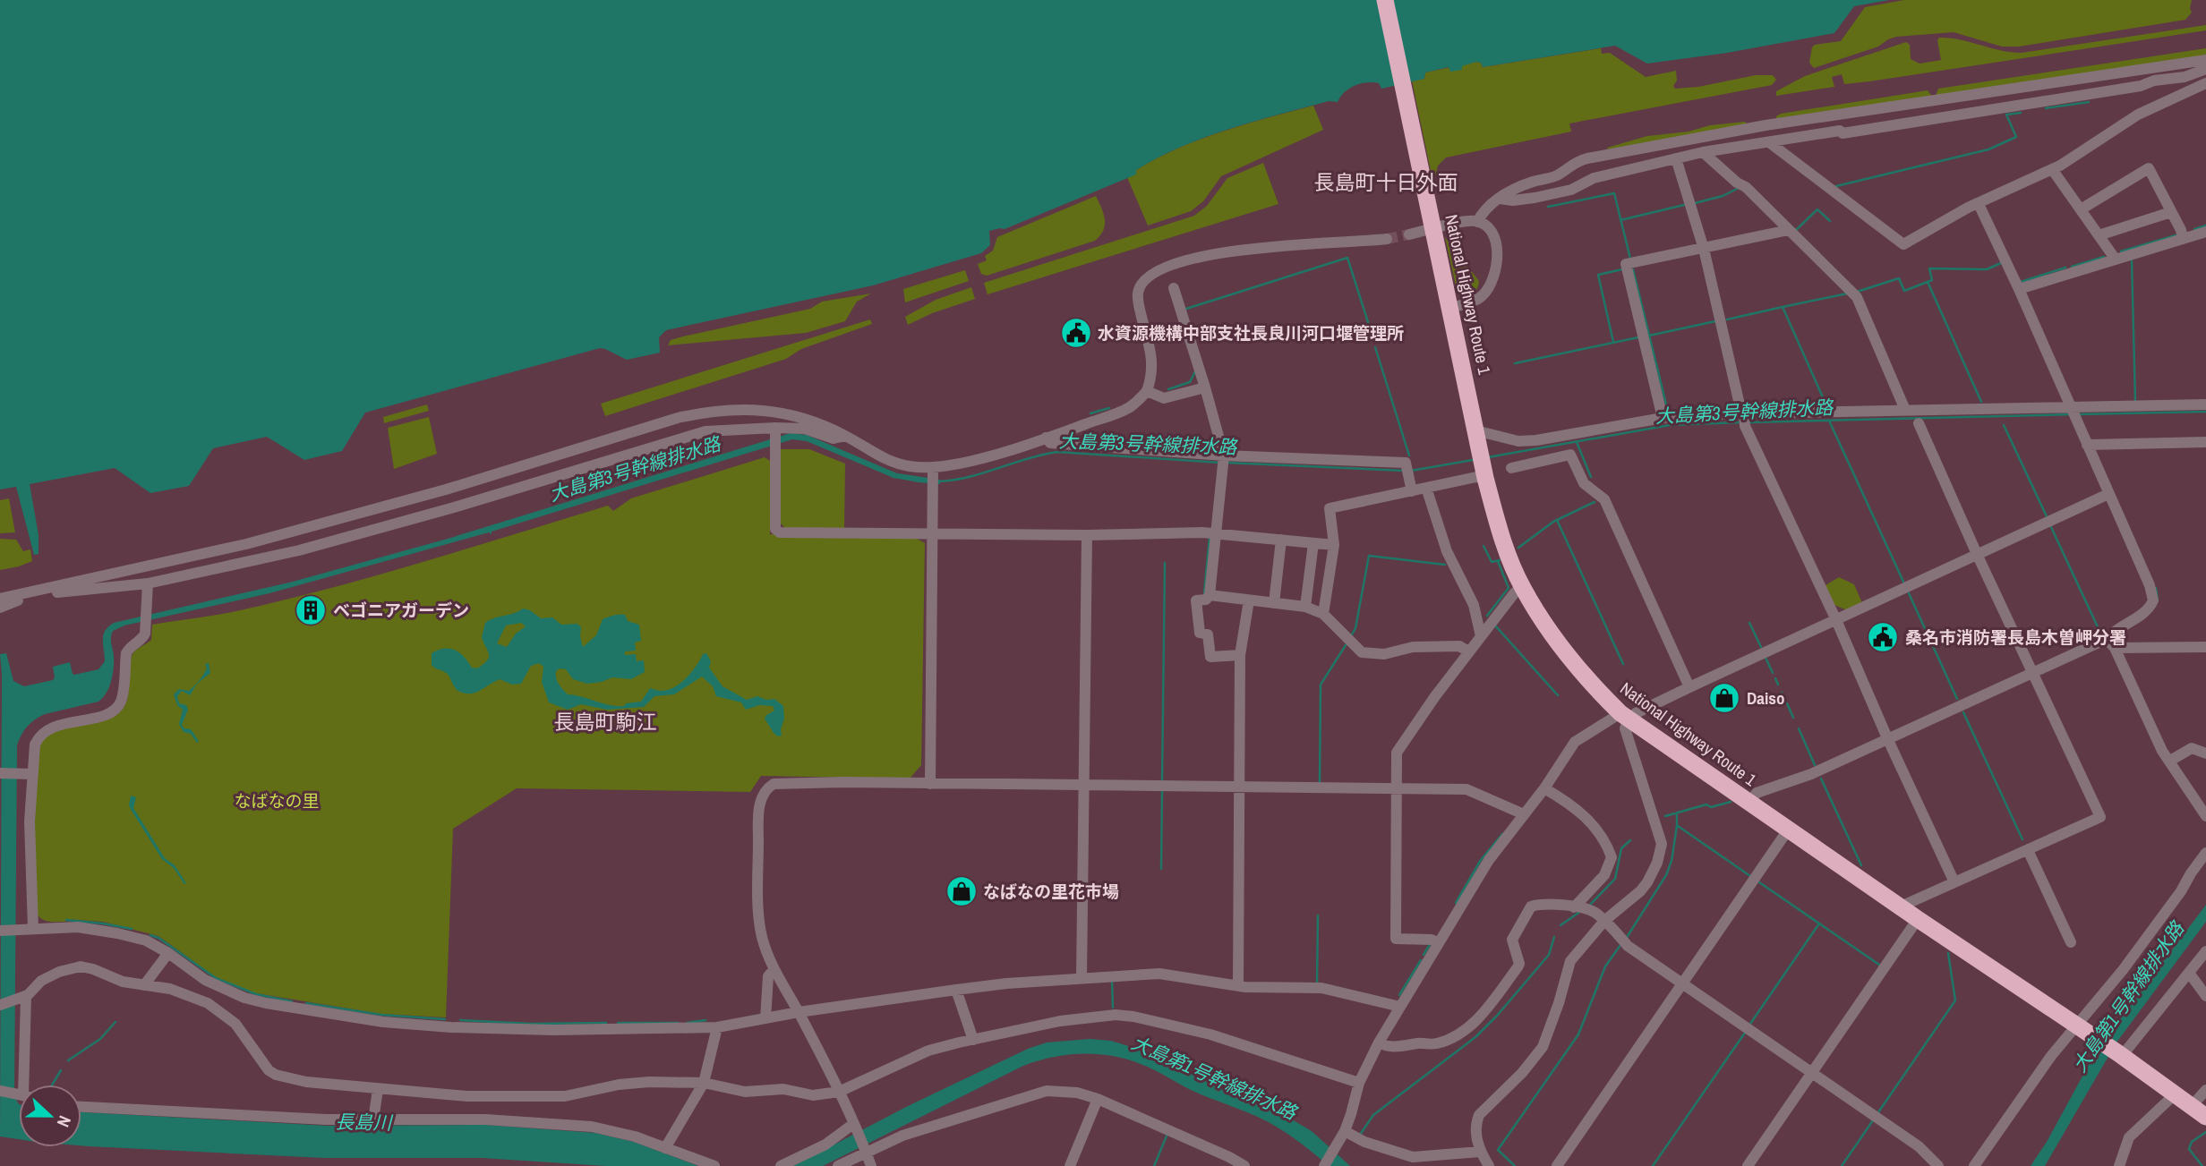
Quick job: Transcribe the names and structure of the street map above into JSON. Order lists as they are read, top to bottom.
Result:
{
  "streets": {
    "highway": ["National Highway Route 1"]
  },
  "districts": ["長島町十日外面", "長島町駒江"],
  "water": ["大島第3号幹線排水路", "大島第1号幹線排水路", "長島川"],
  "parks": ["なばなの里"],
  "places": {
    "public building": ["水資源機構中部支社長良川河口堰管理所", "桑名市消防署長島木曽岬分署"],
    "building": ["ベゴニアガーデン"],
    "shop": ["Daiso", "なばなの里花市場"]
  },
  "north": "right"
}
